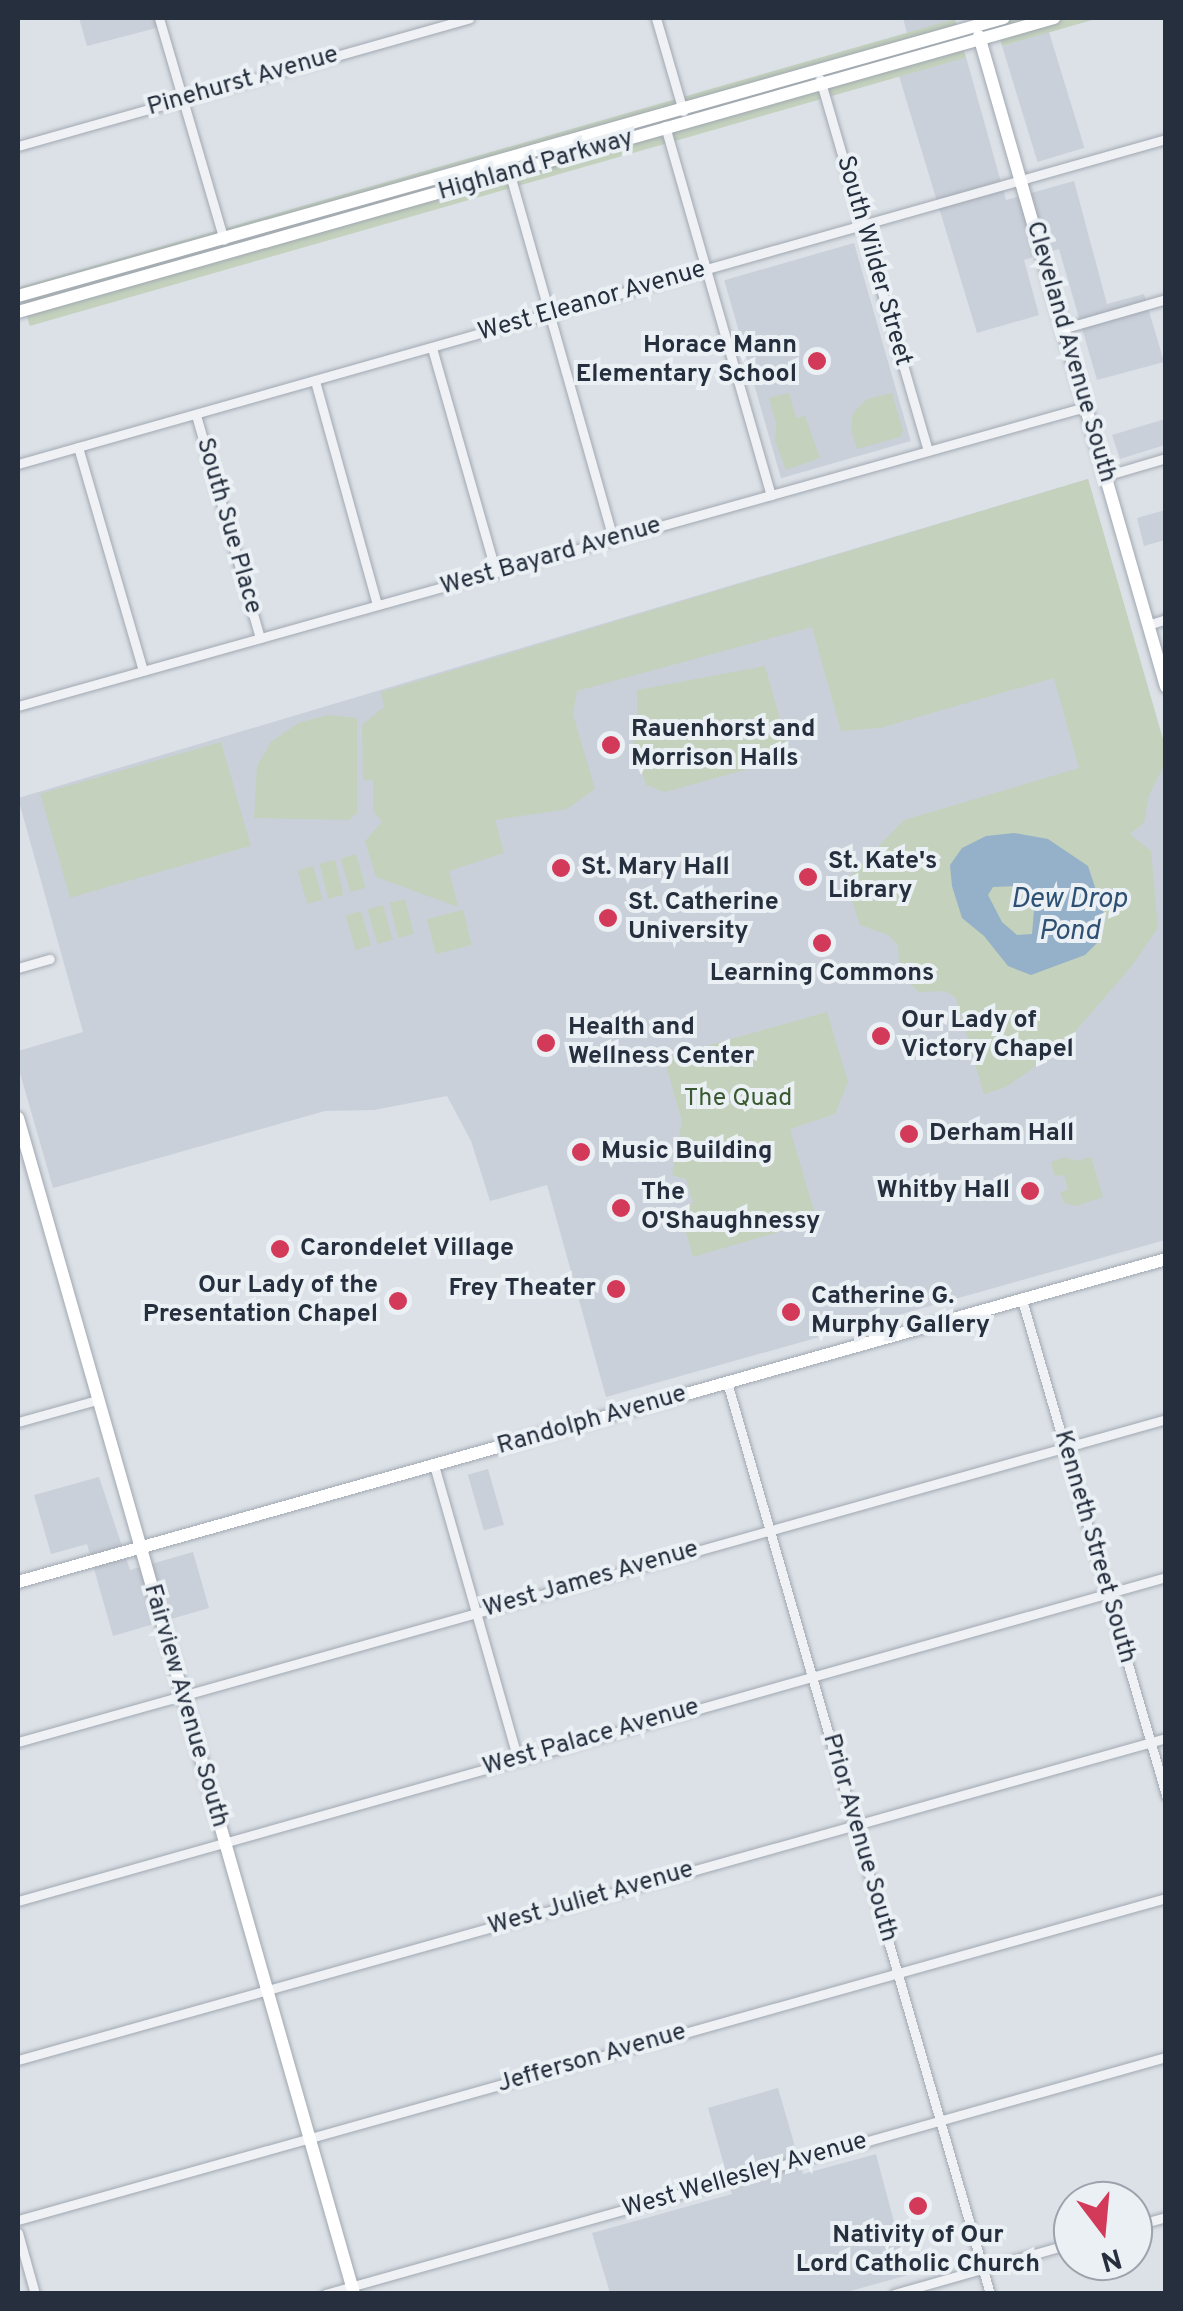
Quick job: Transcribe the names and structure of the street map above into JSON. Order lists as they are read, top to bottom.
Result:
{
  "streets": {
    "street": [
      "Pinehurst Avenue",
      "Highland Parkway",
      "South Wilder Street",
      "West Eleanor Avenue",
      "Cleveland Avenue South",
      "South Sue Place",
      "West Bayard Avenue",
      "Randolph Avenue",
      "Kenneth Street South",
      "West James Avenue",
      "Fairview Avenue South",
      "West Palace Avenue",
      "Prior Avenue South",
      "West Juliet Avenue",
      "Jefferson Avenue",
      "West Wellesley Avenue"
    ]
  },
  "crossings": [
    ["Highland Parkway", "South Wilder Street"],
    ["Highland Parkway", "Cleveland Avenue South"],
    ["South Wilder Street", "West Eleanor Avenue"],
    ["South Wilder Street", "West Bayard Avenue"],
    ["West Eleanor Avenue", "Cleveland Avenue South"],
    ["West Eleanor Avenue", "South Sue Place"],
    ["Cleveland Avenue South", "West Bayard Avenue"],
    ["South Sue Place", "West Bayard Avenue"],
    ["Randolph Avenue", "Kenneth Street South"],
    ["Randolph Avenue", "Fairview Avenue South"],
    ["Randolph Avenue", "Prior Avenue South"],
    ["Kenneth Street South", "West James Avenue"],
    ["Kenneth Street South", "West Palace Avenue"],
    ["Kenneth Street South", "West Juliet Avenue"],
    ["West James Avenue", "Fairview Avenue South"],
    ["West James Avenue", "Prior Avenue South"],
    ["Fairview Avenue South", "West Palace Avenue"],
    ["Fairview Avenue South", "West Juliet Avenue"],
    ["Fairview Avenue South", "Jefferson Avenue"],
    ["Fairview Avenue South", "West Wellesley Avenue"],
    ["West Palace Avenue", "Prior Avenue South"],
    ["Prior Avenue South", "West Juliet Avenue"],
    ["Prior Avenue South", "Jefferson Avenue"],
    ["Prior Avenue South", "West Wellesley Avenue"]
  ],
  "water": ["Dew Drop Pond"],
  "parks": ["The Quad"],
  "places": [
    "Horace Mann Elementary School",
    "Rauenhorst and Morrison Halls",
    "St. Mary Hall",
    "St. Kate's Library",
    "St. Catherine University",
    "Learning Commons",
    "Our Lady of Victory Chapel",
    "Health and Wellness Center",
    "Derham Hall",
    "Music Building",
    "Whitby Hall",
    "The O'Shaughnessy",
    "Carondelet Village",
    "Frey Theater",
    "Our Lady of the Presentation Chapel",
    "Catherine G. Murphy Gallery",
    "Nativity of Our Lord Catholic Church"
  ],
  "north": "bottom"
}
